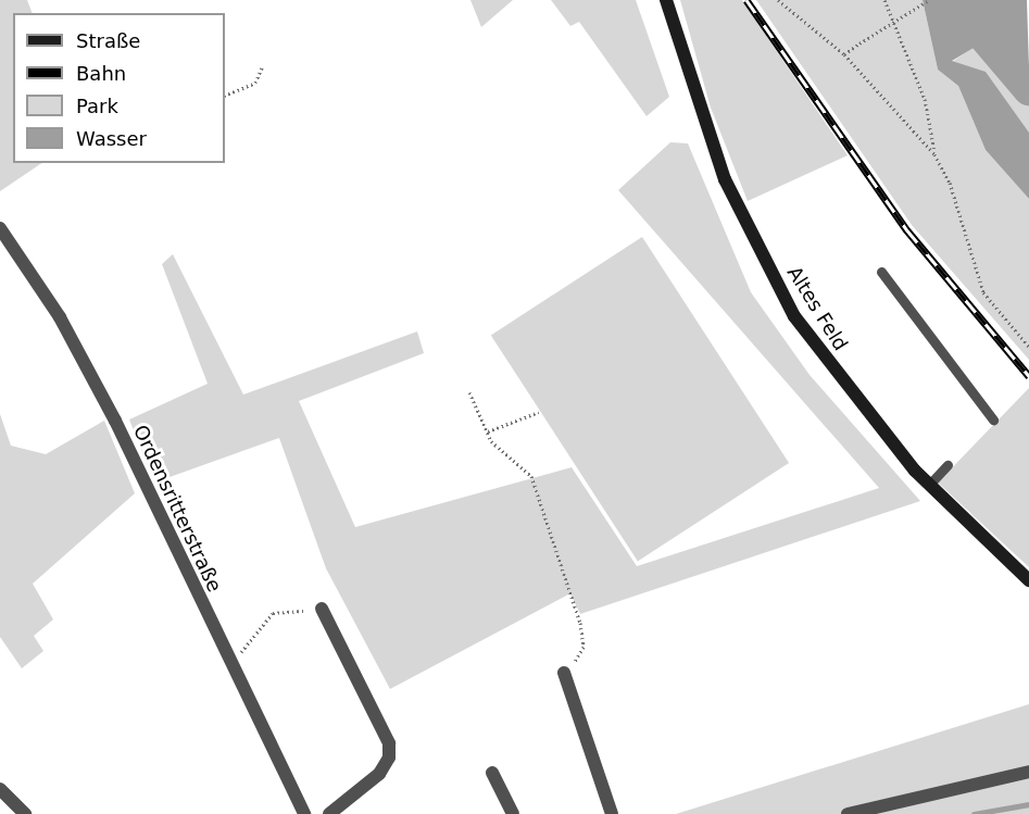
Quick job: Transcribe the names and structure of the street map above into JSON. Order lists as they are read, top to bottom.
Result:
{
  "streets": {
    "main road": ["Altes Feld"],
    "street": ["Ordensritterstraße"]
  },
  "legend": [
    "Straße",
    "Bahn",
    "Park",
    "Wasser"
  ]
}
